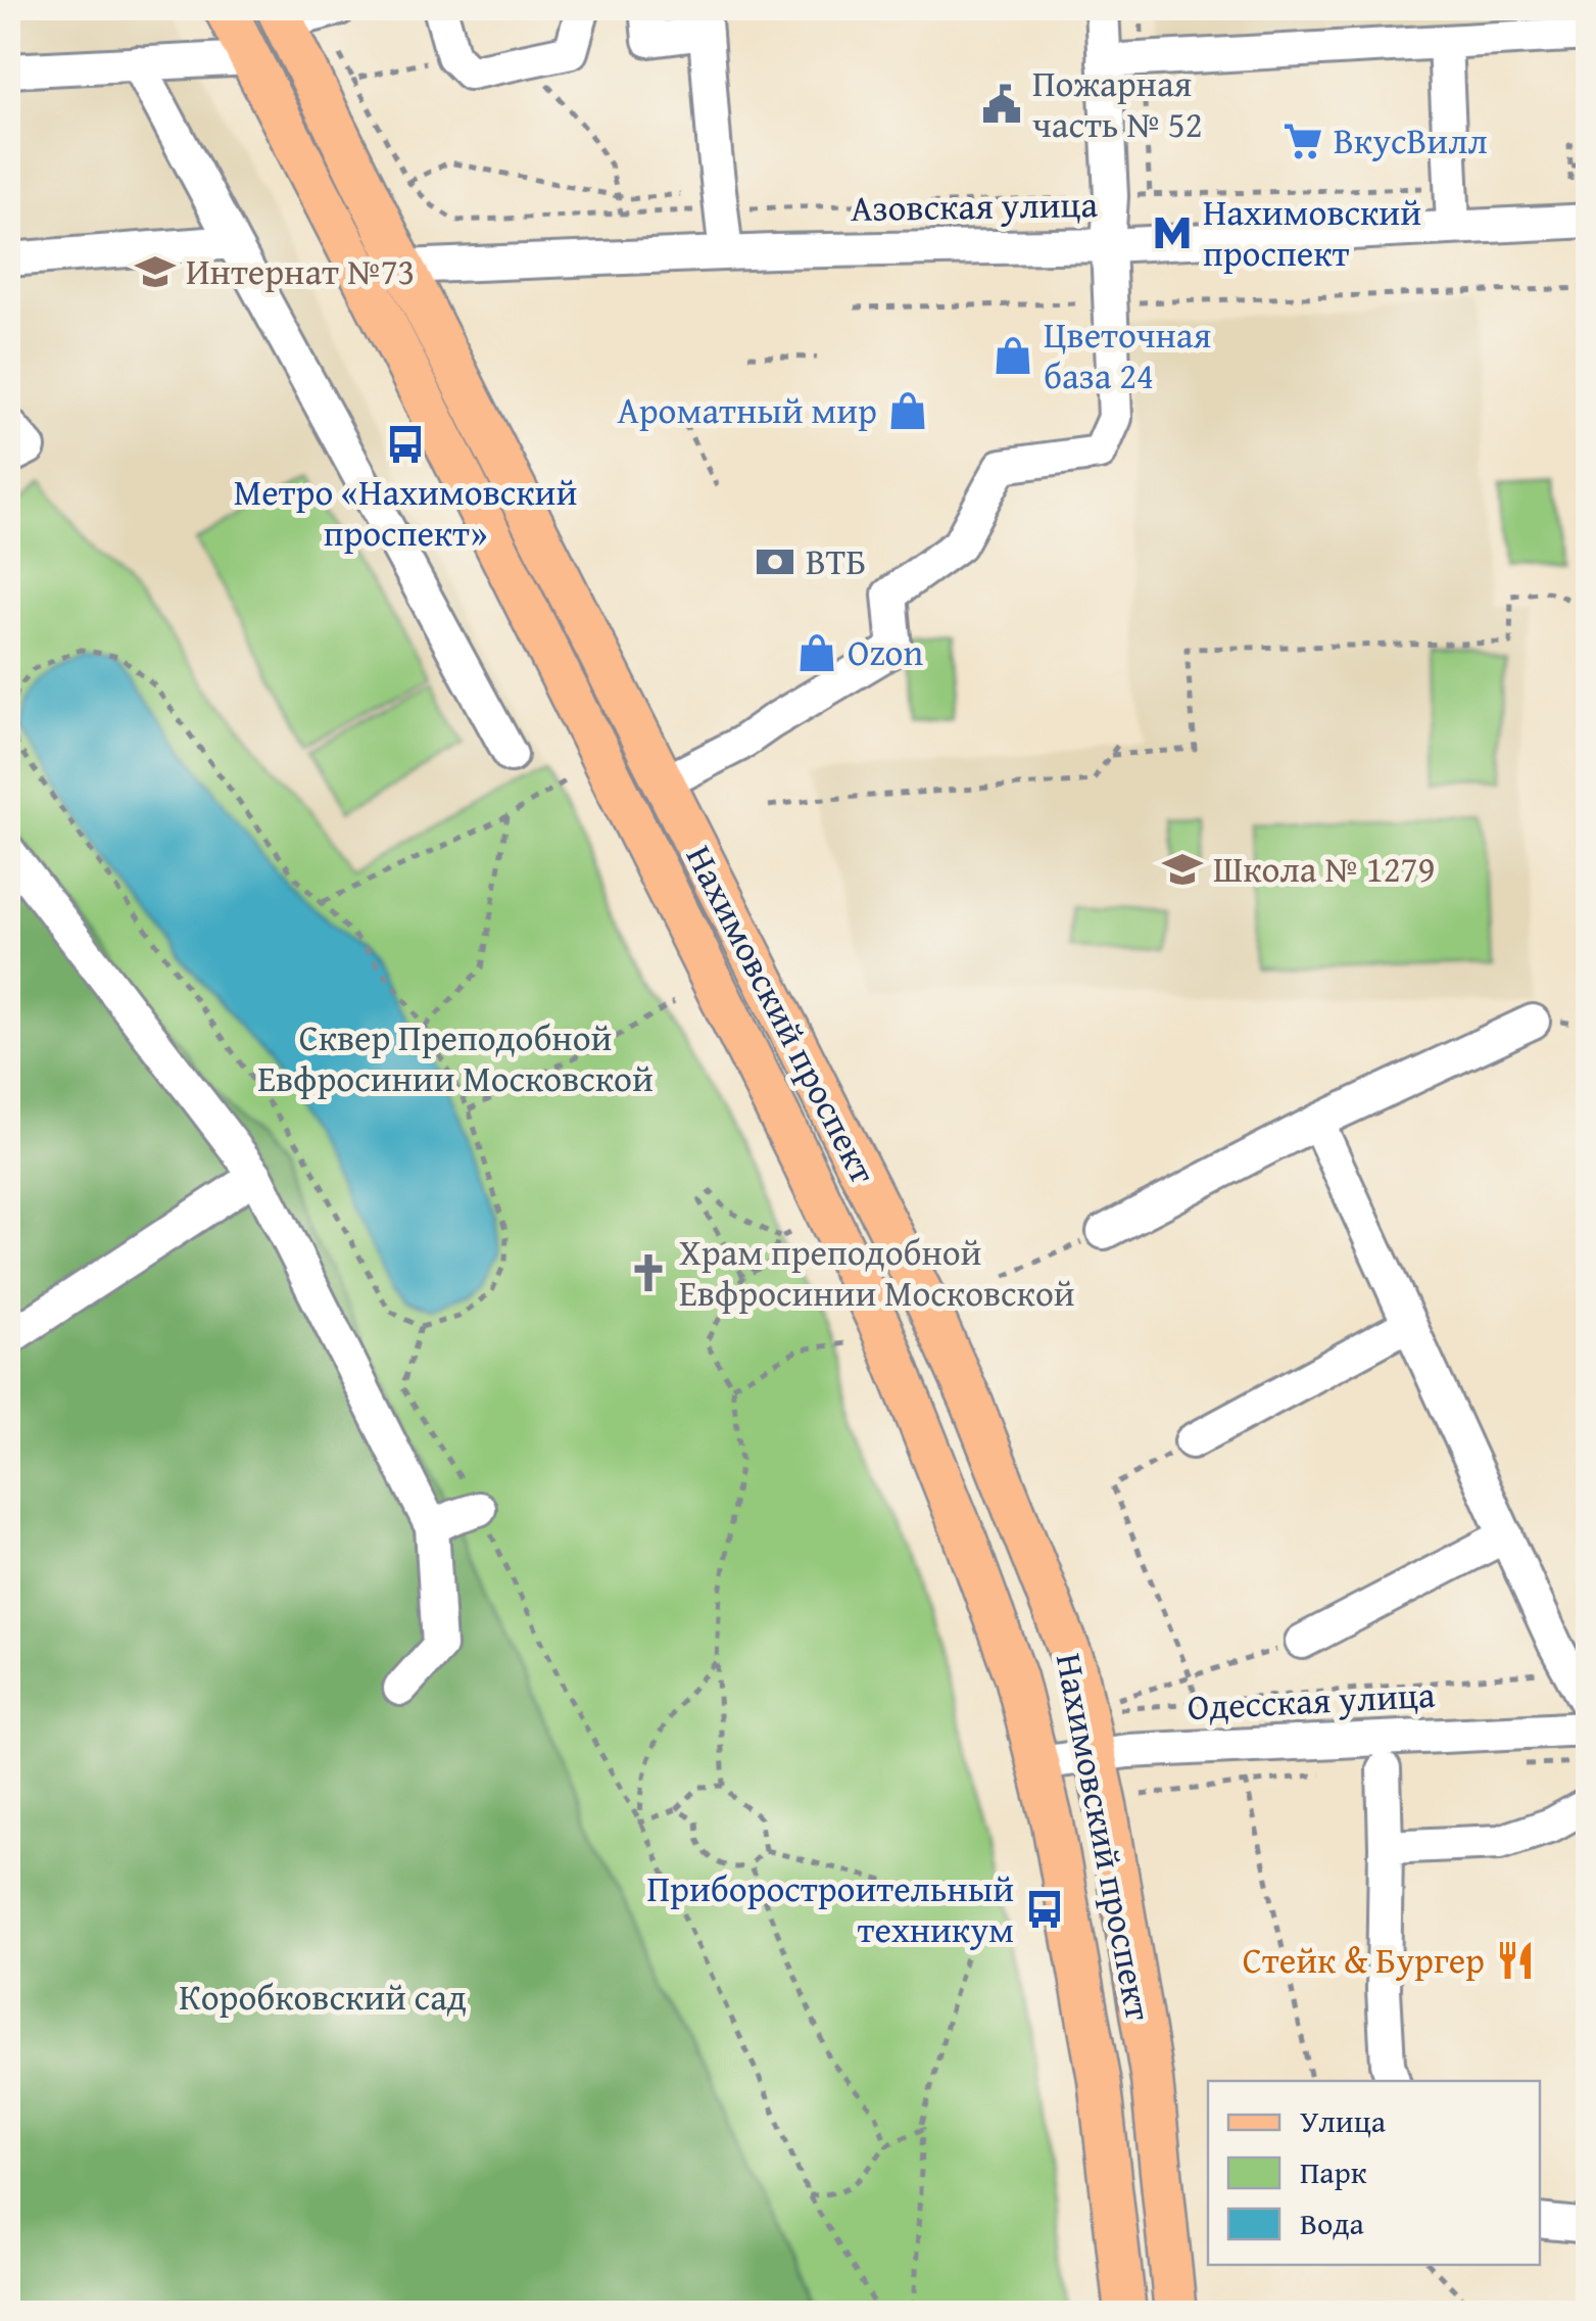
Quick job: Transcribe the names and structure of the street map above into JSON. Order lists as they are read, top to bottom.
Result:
{
  "streets": {
    "main road": ["Нахимовский проспект"],
    "street": ["Азовская улица", "Одесская улица"]
  },
  "crossings": [
    ["Азовская улица", "Нахимовский проспект"],
    ["Нахимовский проспект", "Одесская улица"]
  ],
  "parks": ["Сквер Преподобной Евфросинии Московской", "Коробковский сад"],
  "places": {
    "public building": ["Пожарная часть № 52"],
    "supermarket": ["ВкусВилл"],
    "metro station": ["Нахимовский проспект"],
    "school or university": ["Интернат №73", "Школа № 1279"],
    "shop": ["Цветочная база 24", "Ароматный мир", "Ozon"],
    "bus stop": ["Метро «Нахимовский проспект»", "Приборостроительный техникум"],
    "bank": ["ВТБ"],
    "church": ["Храм преподобной Евфросинии Московской"],
    "restaurant": ["Стейк & Бургер"]
  },
  "legend": ["Улица", "Парк", "Вода"]
}
